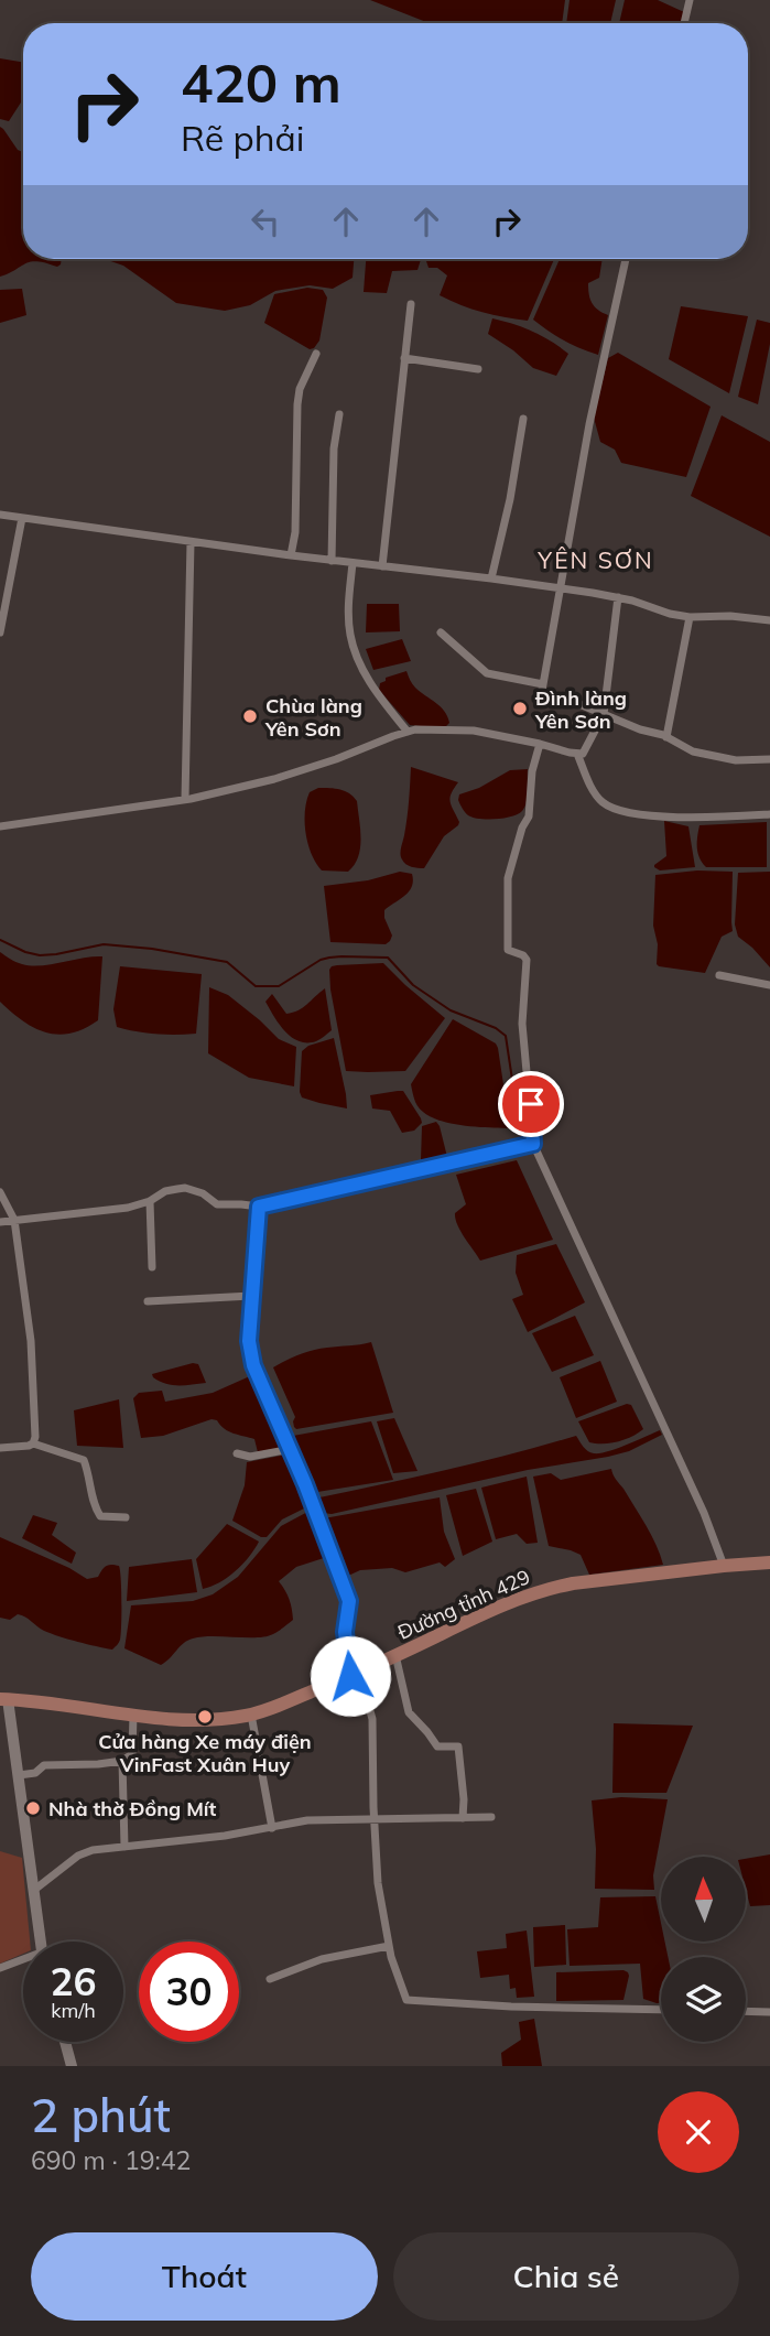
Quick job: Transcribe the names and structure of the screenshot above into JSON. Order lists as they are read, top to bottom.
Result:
{
  "streets": {
    "main road": ["Đường tỉnh 429"]
  },
  "districts": ["YÊN SƠN"],
  "places": [
    "Đình làng Yên Sơn",
    "Chùa làng Yên Sơn",
    "Cửa hàng Xe máy điện VinFast Xuân Huy",
    "Nhà thờ Đồng Mít"
  ],
  "north": "top",
  "page": {
    "turn": ["420 m", "Rẽ phải"],
    "speed": "26 km/h",
    "limit": "30",
    "heading": ["2 phút", "690 m · 19:42"],
    "buttons": ["Thoát", "Chia sẻ"]
  }
}
